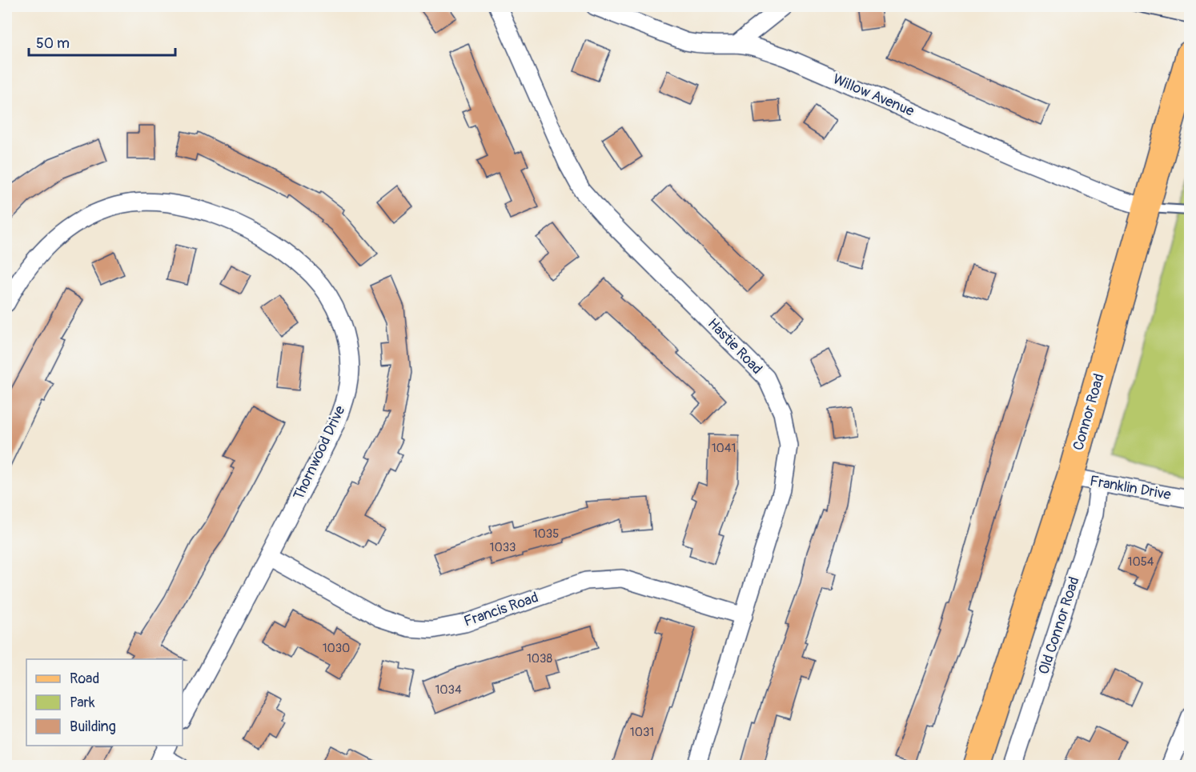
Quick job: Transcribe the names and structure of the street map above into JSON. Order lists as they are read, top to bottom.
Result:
{
  "streets": {
    "main road": ["Connor Road"],
    "street": [
      "Willow Avenue",
      "Hastie Road",
      "Thornwood Drive",
      "Franklin Drive",
      "Francis Road",
      "Old Connor Road"
    ]
  },
  "crossings": [
    ["Willow Avenue", "Connor Road"],
    ["Hastie Road", "Francis Road"],
    ["Connor Road", "Franklin Drive"],
    ["Thornwood Drive", "Francis Road"],
    ["Franklin Drive", "Old Connor Road"]
  ],
  "house_numbers": [
    "1041",
    "1035",
    "1033",
    "1054",
    "1030",
    "1038",
    "1034",
    "1031"
  ],
  "legend": ["Road", "Park", "Building"],
  "scale_bar": "50 m"
}
